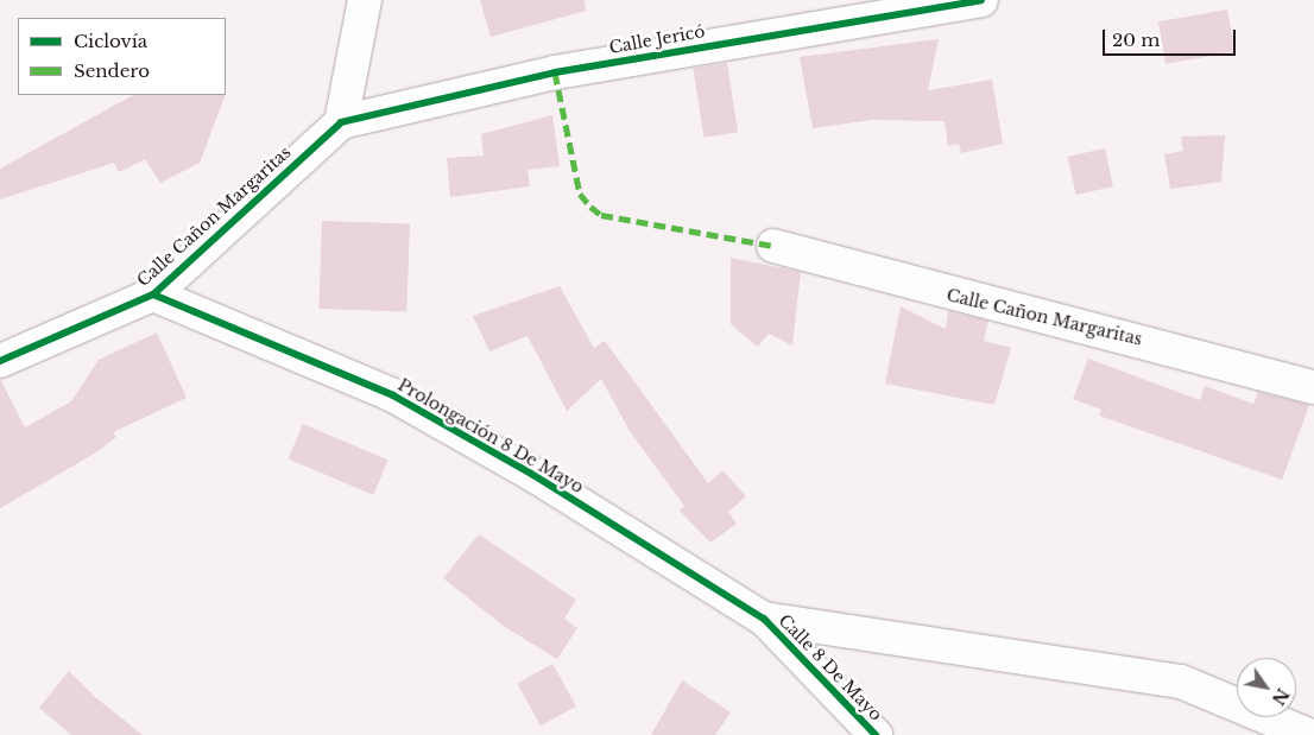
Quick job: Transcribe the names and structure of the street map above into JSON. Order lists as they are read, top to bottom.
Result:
{
  "streets": {
    "street": [
      "Calle Jericó",
      "Calle Cañon Margaritas",
      "Prolongación 8 De Mayo",
      "Calle 8 De Mayo"
    ]
  },
  "crossings": [
    ["Calle Jericó", "Calle Cañon Margaritas"],
    ["Calle Cañon Margaritas", "Prolongación 8 De Mayo"],
    ["Prolongación 8 De Mayo", "Calle 8 De Mayo"]
  ],
  "legend": ["Ciclovía", "Sendero"],
  "scale_bar": "20 m",
  "north": "bottom right"
}
